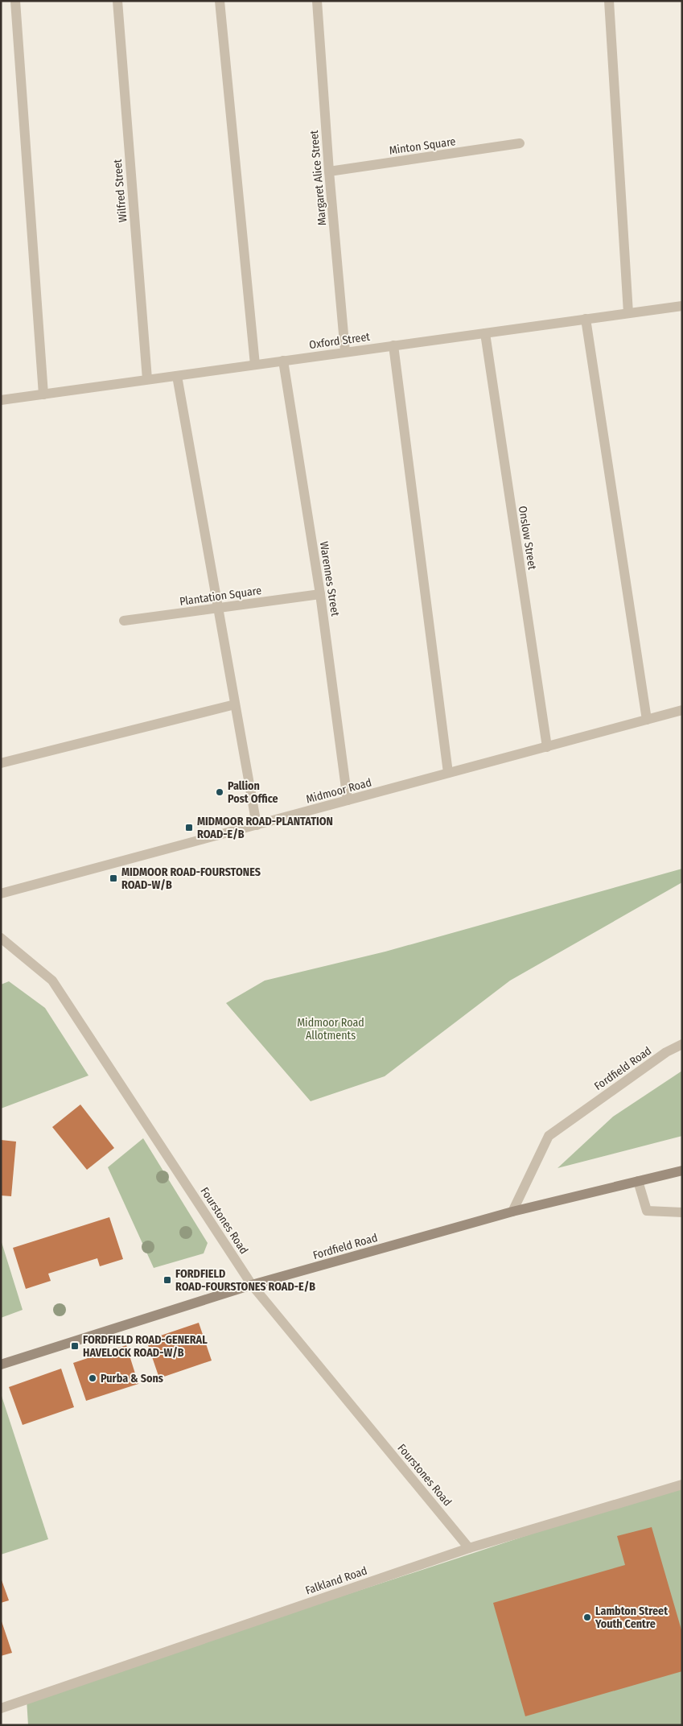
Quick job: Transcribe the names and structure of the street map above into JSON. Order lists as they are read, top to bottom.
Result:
{
  "streets": {
    "street": [
      "Minton Square",
      "Margaret Alice Street",
      "Wilfred Street",
      "Oxford Street",
      "Onslow Street",
      "Warennes Street",
      "Plantation Square",
      "Midmoor Road",
      "Fordfield Road",
      "Fourstones Road",
      "Falkland Road"
    ]
  },
  "crossings": [
    ["Minton Square", "Margaret Alice Street"],
    ["Margaret Alice Street", "Oxford Street"],
    ["Wilfred Street", "Oxford Street"],
    ["Oxford Street", "Onslow Street"],
    ["Oxford Street", "Warennes Street"],
    ["Onslow Street", "Midmoor Road"],
    ["Warennes Street", "Plantation Square"],
    ["Warennes Street", "Midmoor Road"],
    ["Fordfield Road", "Fourstones Road"],
    ["Fourstones Road", "Falkland Road"]
  ],
  "parks": ["Midmoor Road Allotments"],
  "places": {
    "other": ["Pallion Post Office", "Purba & Sons", "Lambton Street Youth Centre"],
    "transit": [
      "MIDMOOR ROAD-PLANTATION ROAD-E/B",
      "MIDMOOR ROAD-FOURSTONES ROAD-W/B",
      "FORDFIELD ROAD-FOURSTONES ROAD-E/B",
      "FORDFIELD ROAD-GENERAL HAVELOCK ROAD-W/B"
    ]
  }
}
